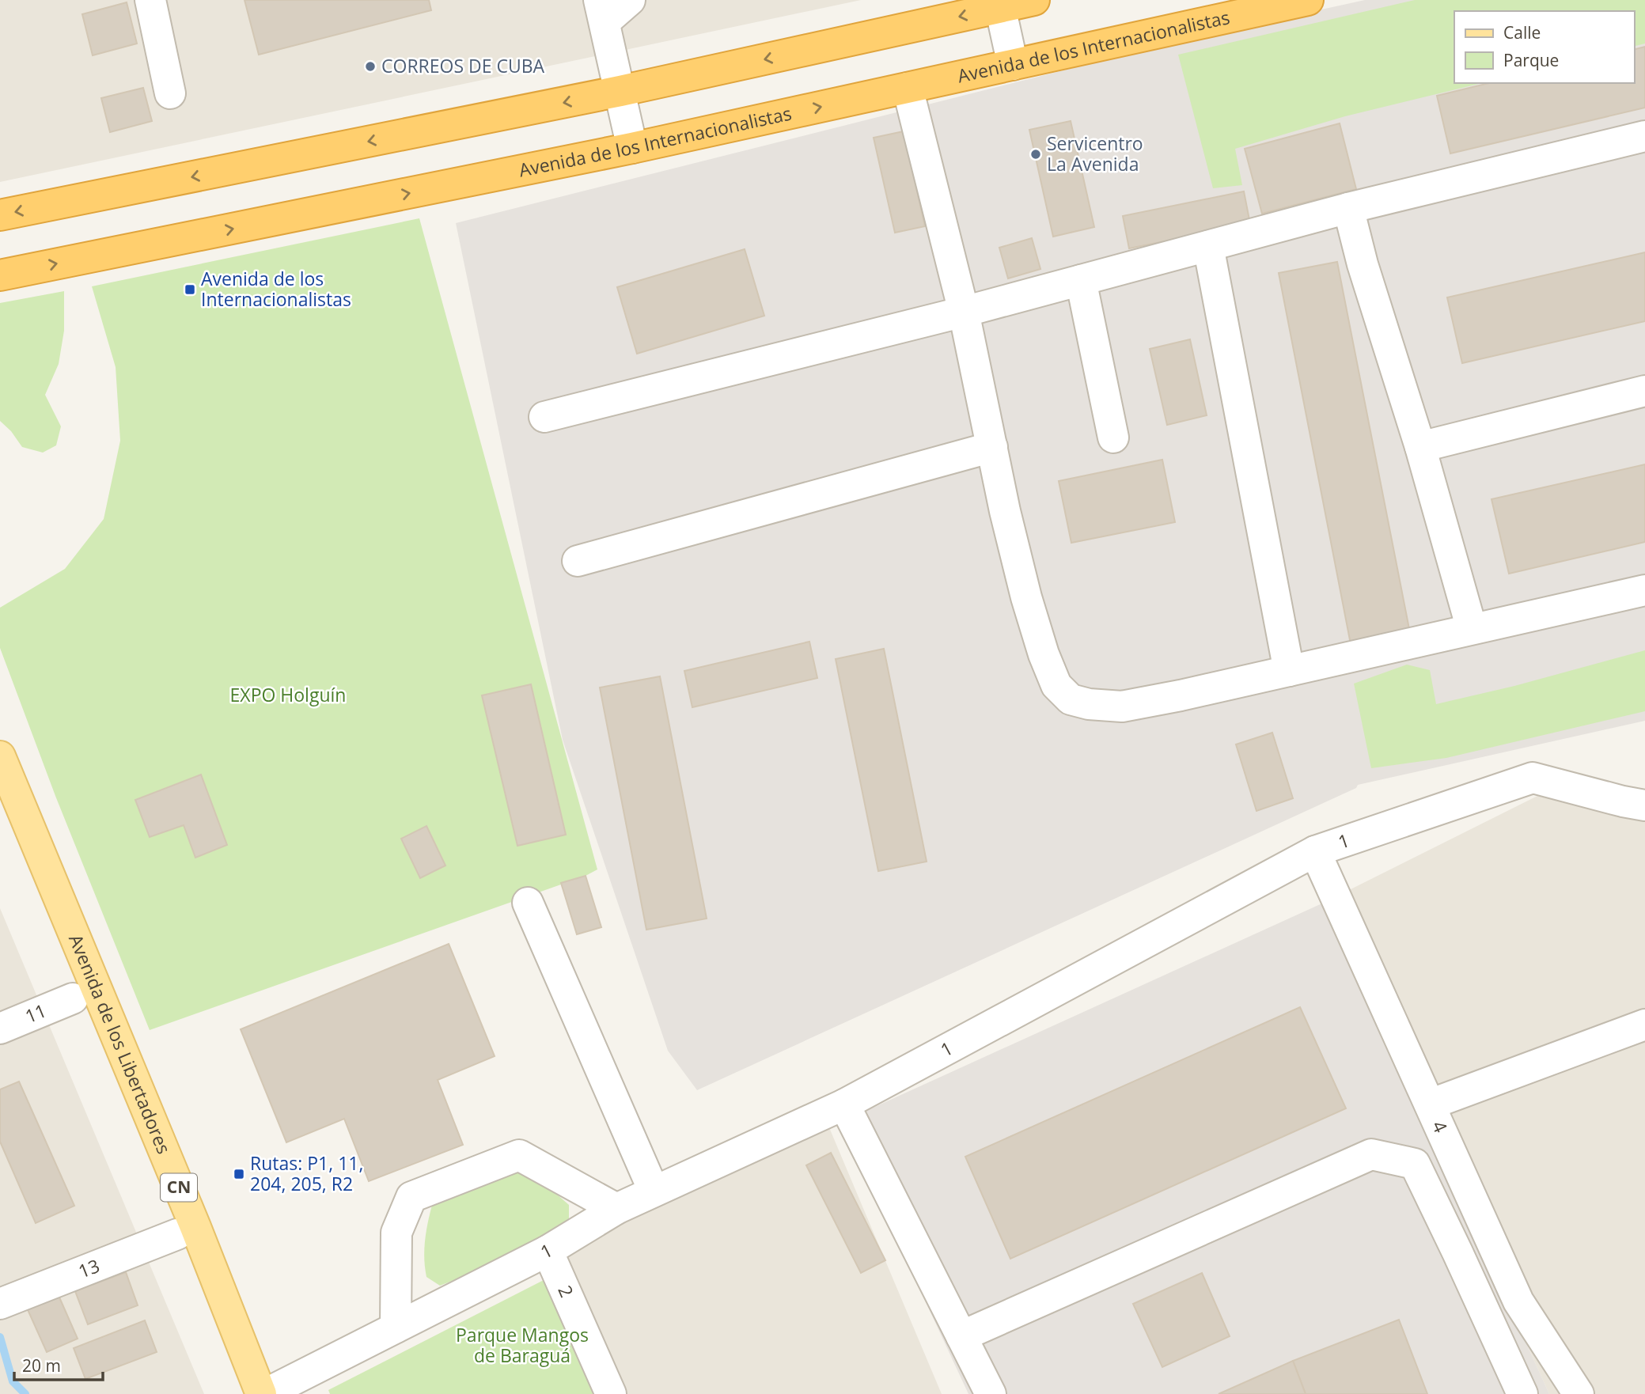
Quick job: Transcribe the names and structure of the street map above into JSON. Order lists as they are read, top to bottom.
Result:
{
  "streets": {
    "highway": ["Avenida de los Internacionalistas"],
    "main road": ["Avenida de los Libertadores", "CN"],
    "street": [
      "1",
      "11",
      "4",
      "13",
      "2"
    ]
  },
  "crossings": [
    ["1", "Avenida de los Libertadores"],
    ["1", "4"],
    ["1", "2"]
  ],
  "parks": ["EXPO Holguín", "Parque Mangos de Baraguá"],
  "places": {
    "other": ["CORREOS DE CUBA", "Servicentro La Avenida"],
    "transit": ["Avenida de los Internacionalistas", "Rutas: P1, 11, 204, 205, R2"]
  },
  "legend": ["Calle", "Parque"],
  "scale_bar": "20 m"
}
